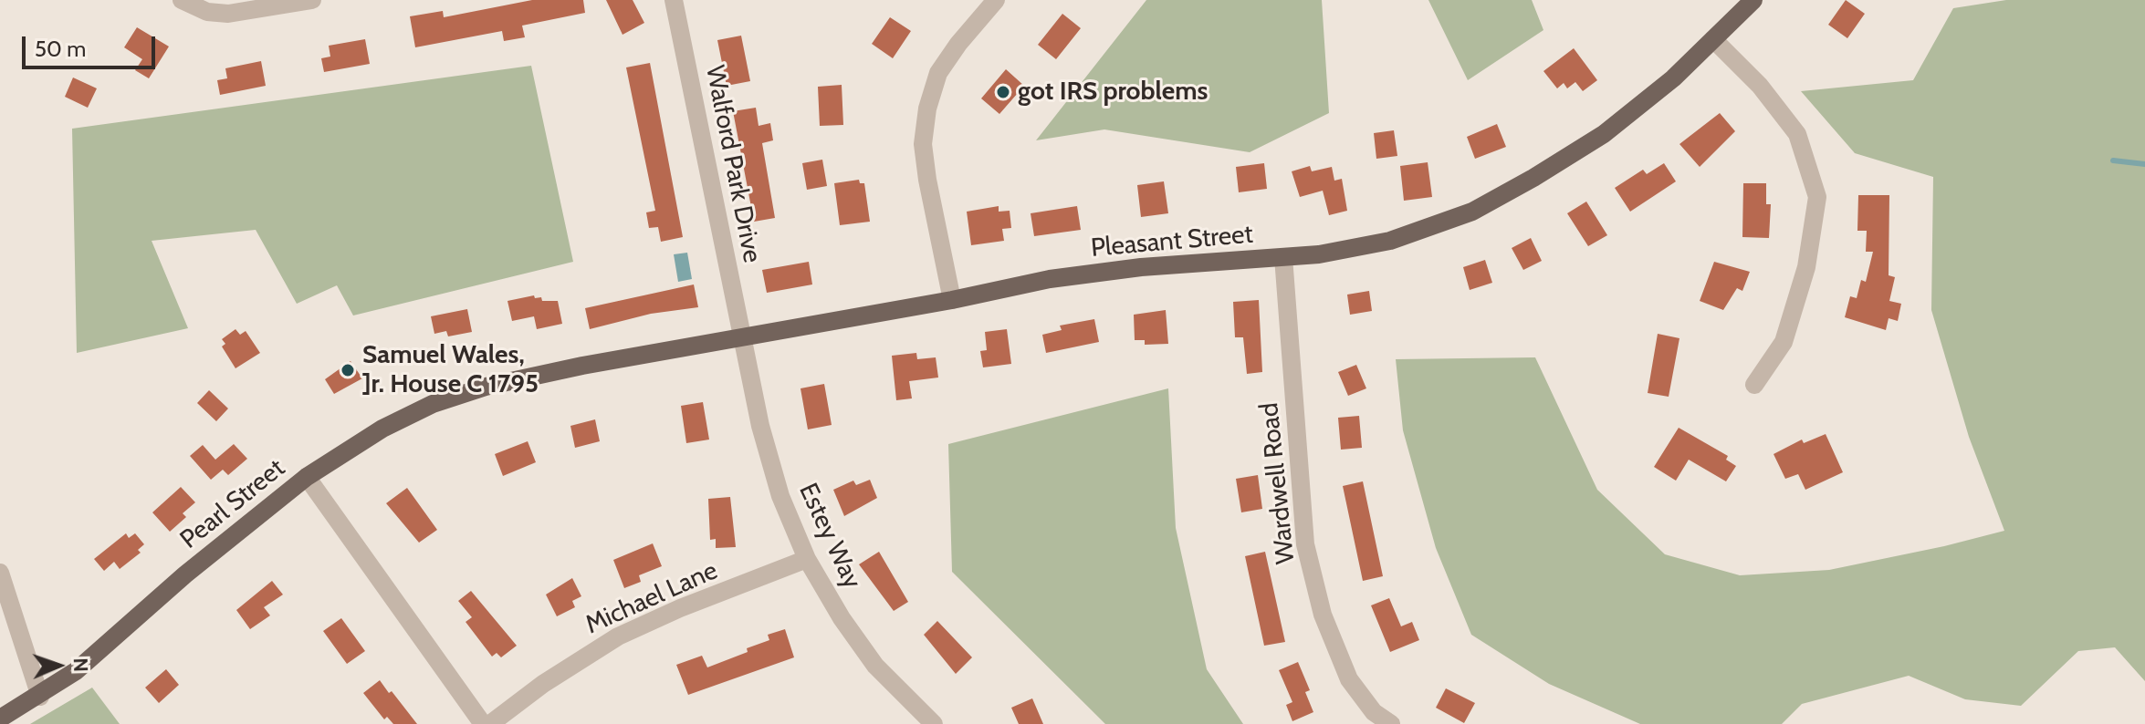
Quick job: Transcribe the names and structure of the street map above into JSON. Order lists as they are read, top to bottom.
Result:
{
  "streets": {
    "main road": ["Pleasant Street", "Pearl Street"],
    "street": [
      "Walford Park Drive",
      "Wardwell Road",
      "Estey Way",
      "Michael Lane"
    ]
  },
  "crossings": [
    ["Walford Park Drive", "Pleasant Street"],
    ["Walford Park Drive", "Estey Way"],
    ["Pleasant Street", "Wardwell Road"],
    ["Pleasant Street", "Pearl Street"],
    ["Pleasant Street", "Estey Way"],
    ["Estey Way", "Michael Lane"]
  ],
  "places": ["got IRS problems", "Samuel Wales, ]r. House C 1795"],
  "scale_bar": "50 m",
  "north": "right"
}
